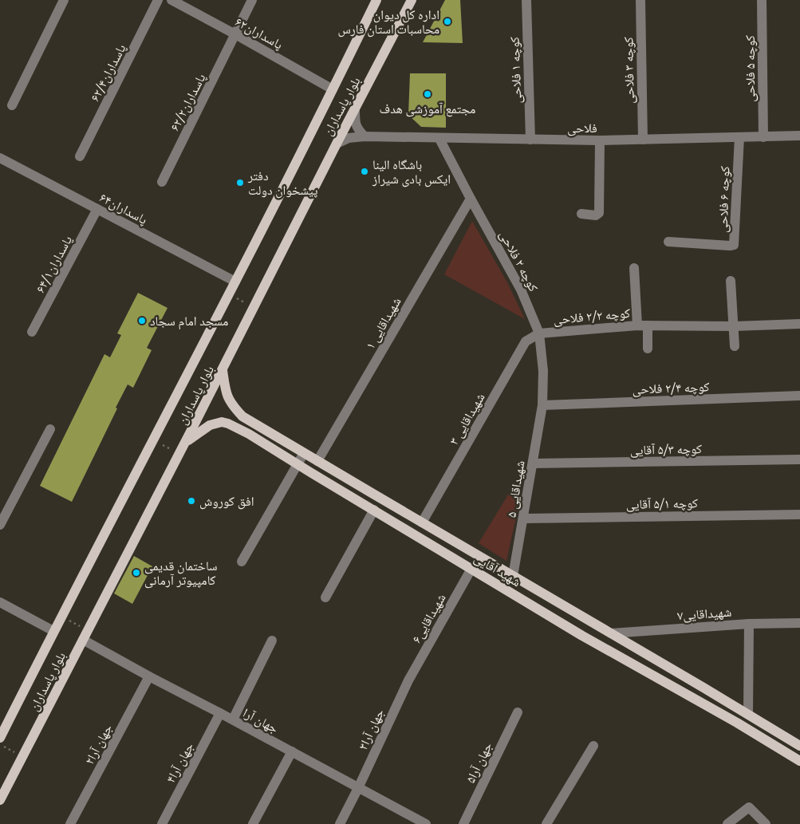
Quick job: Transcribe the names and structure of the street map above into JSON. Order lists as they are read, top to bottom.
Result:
{
  "streets": {
    "main road": ["بلوار پاسداران", "شهید آقایی"],
    "street": [
      "پاسداران۶۲",
      "کوچه ۵ فلاحی",
      "کوچه ۱ فلاحی",
      "کوچه ۳ فلاحی",
      "پاسداران۶۲/۴",
      "پاسداران۶۲/۲",
      "فلاحی",
      "کوچه ۶ فلاحی",
      "پاسداران۶۴",
      "کوچه ۲ فلاحی",
      "پاسداران۶۴/۱",
      "کوچه ۲/۲ فلاحی",
      "۱ شهیداقایی",
      "کوچه ۲/۴ فلاحی",
      "۳ شهیداقایی",
      "کوچه ۵/۳ آقایی",
      "۵ شهیداقایی",
      "کوچه ۵/۱ آقایی",
      "شهیداقایی۷",
      "شهیداقایی۶",
      "جهان آرا",
      "جهان آرا۳",
      "جهان آرا۲",
      "جهان آرا۴",
      "جهان آرا۵"
    ]
  },
  "crossings": [
    ["پاسداران۶۲", "پاسداران۶۲/۲"],
    ["پاسداران۶۲", "بلوار پاسداران"],
    ["کوچه ۵ فلاحی", "فلاحی"],
    ["کوچه ۱ فلاحی", "فلاحی"],
    ["کوچه ۳ فلاحی", "فلاحی"],
    ["بلوار پاسداران", "فلاحی"],
    ["بلوار پاسداران", "پاسداران۶۴"],
    ["بلوار پاسداران", "شهید آقایی"],
    ["بلوار پاسداران", "جهان آرا"],
    ["فلاحی", "کوچه ۶ فلاحی"],
    ["فلاحی", "کوچه ۲ فلاحی"],
    ["پاسداران۶۴", "پاسداران۶۴/۱"],
    ["کوچه ۲ فلاحی", "کوچه ۲/۲ فلاحی"],
    ["کوچه ۲ فلاحی", "۱ شهیداقایی"],
    ["کوچه ۲ فلاحی", "کوچه ۲/۴ فلاحی"],
    ["کوچه ۲ فلاحی", "۳ شهیداقایی"],
    ["کوچه ۲ فلاحی", "۵ شهیداقایی"],
    ["کوچه ۲/۲ فلاحی", "۳ شهیداقایی"],
    ["۱ شهیداقایی", "شهید آقایی"],
    ["کوچه ۲/۴ فلاحی", "۵ شهیداقایی"],
    ["۳ شهیداقایی", "شهید آقایی"],
    ["کوچه ۵/۳ آقایی", "۵ شهیداقایی"],
    ["۵ شهیداقایی", "کوچه ۵/۱ آقایی"],
    ["۵ شهیداقایی", "شهید آقایی"],
    ["شهید آقایی", "شهیداقایی۷"],
    ["شهید آقایی", "شهیداقایی۶"],
    ["شهیداقایی۶", "جهان آرا۳"],
    ["جهان آرا", "جهان آرا۳"],
    ["جهان آرا", "جهان آرا۲"],
    ["جهان آرا", "جهان آرا۴"]
  ],
  "places": [
    "اداره کل دیوان محاسبات استان فارس",
    "مجتمع آموزشی هدف",
    "باشگاه الینا ایکس بادی شیراز",
    "دفتر پیشخوان دولت",
    "مسجد امام سجاد",
    "افق کوروش",
    "ساختمان قدیمی کامپیوتر آرمانی"
  ]
}
